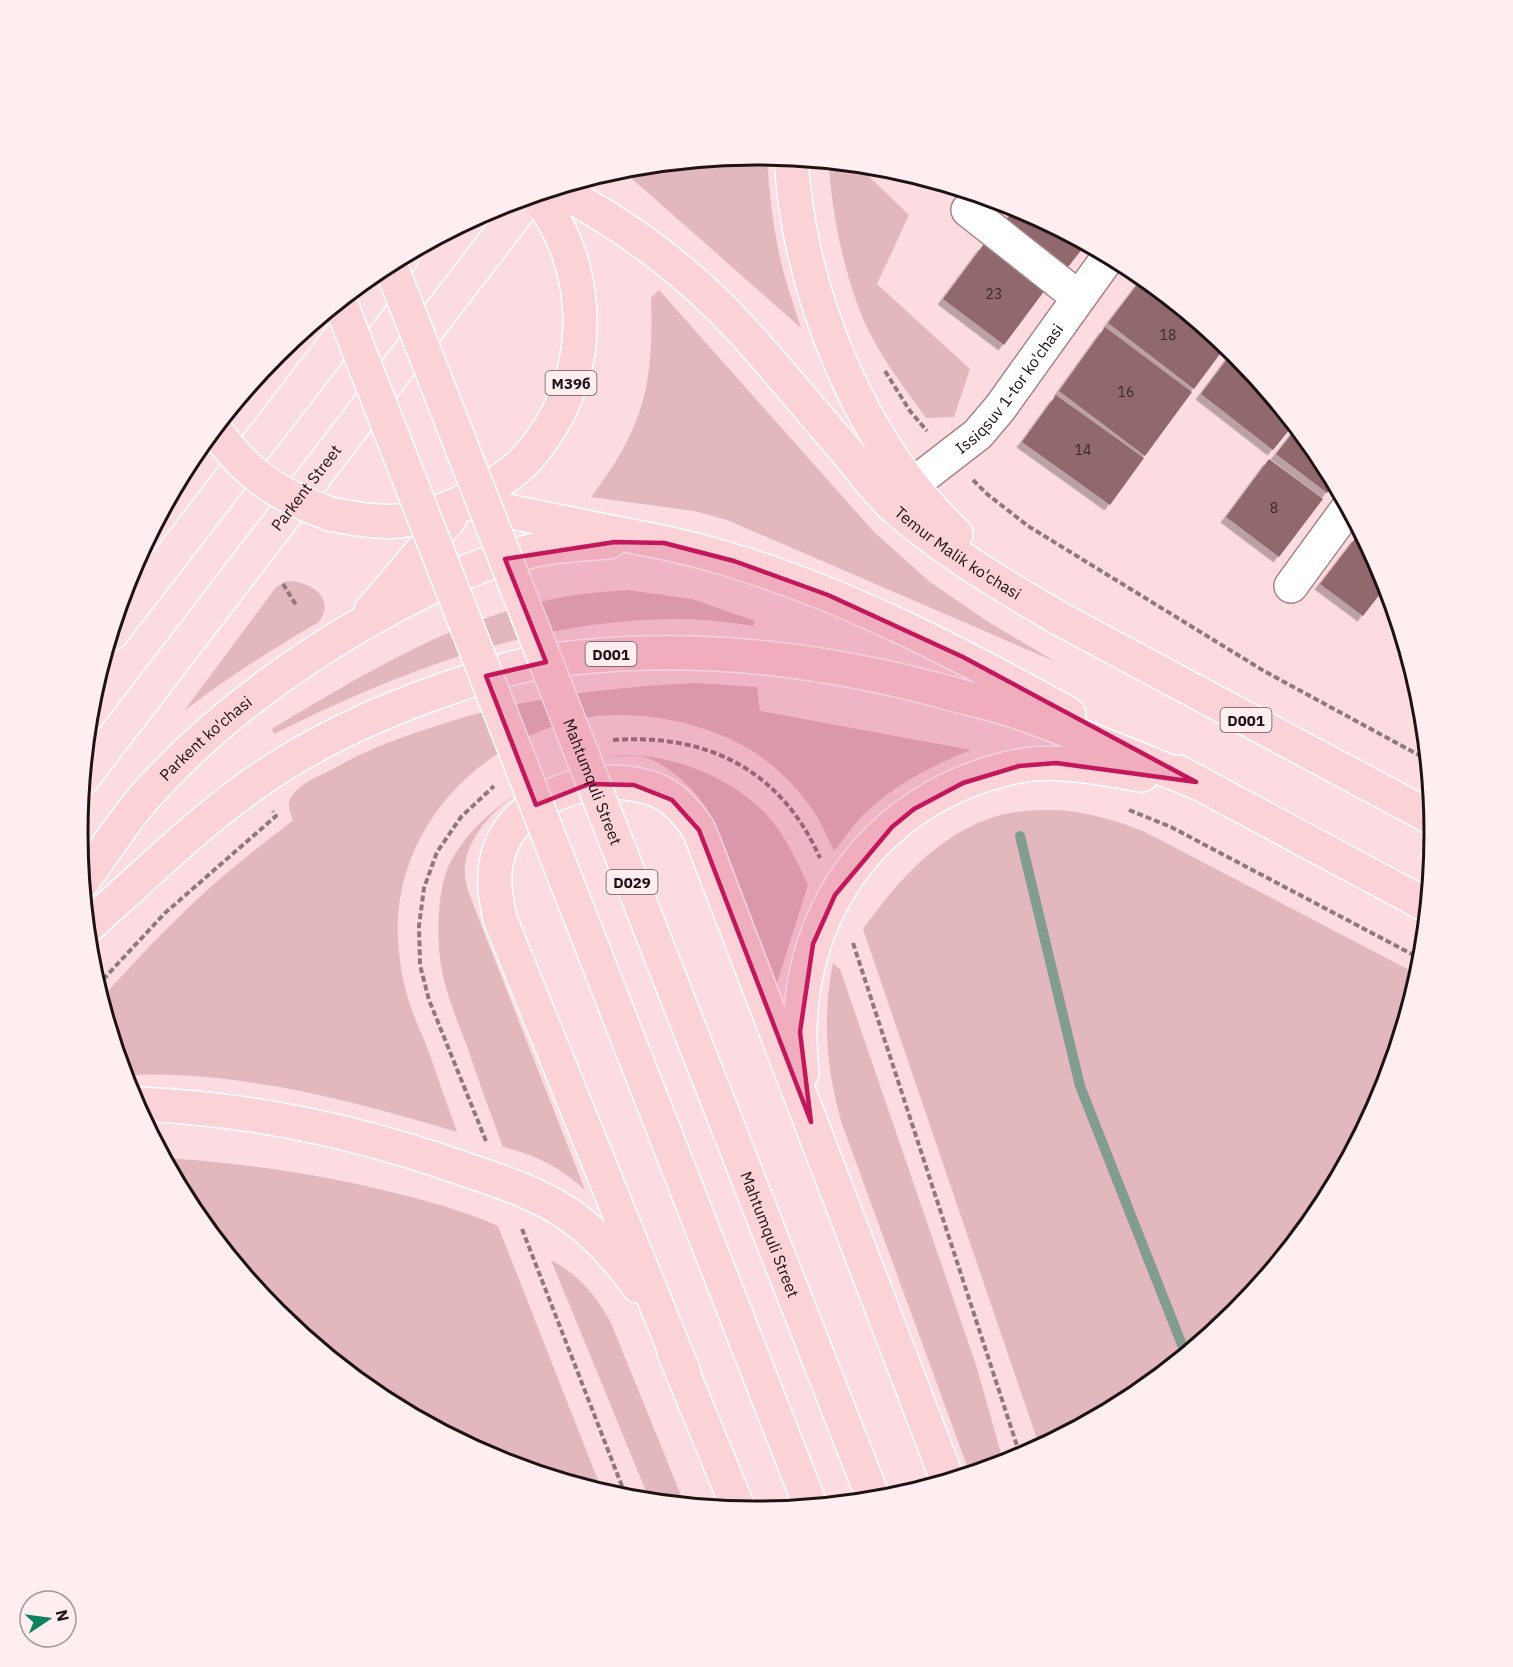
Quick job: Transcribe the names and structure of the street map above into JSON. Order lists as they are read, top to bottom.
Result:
{
  "streets": {
    "highway": [
      "M39б",
      "Temur Malik ko'chasi",
      "D001",
      "Parkent ko'chasi",
      "Mahtumquli Street",
      "D029"
    ],
    "main road": ["Parkent Street"],
    "street": ["Issiqsuv 1-tor ko'chasi"]
  },
  "crossings": [
    ["M39б", "Temur Malik ko'chasi"],
    ["M39б", "D001"],
    ["M39б", "Parkent ko'chasi"],
    ["Issiqsuv 1-tor ko'chasi", "Temur Malik ko'chasi"],
    ["Issiqsuv 1-tor ko'chasi", "D001"],
    ["Temur Malik ko'chasi", "D001"],
    ["D001", "Parkent ko'chasi"]
  ],
  "house_numbers": [
    "23",
    "18",
    "16",
    "14",
    "8"
  ],
  "north": "right"
}
